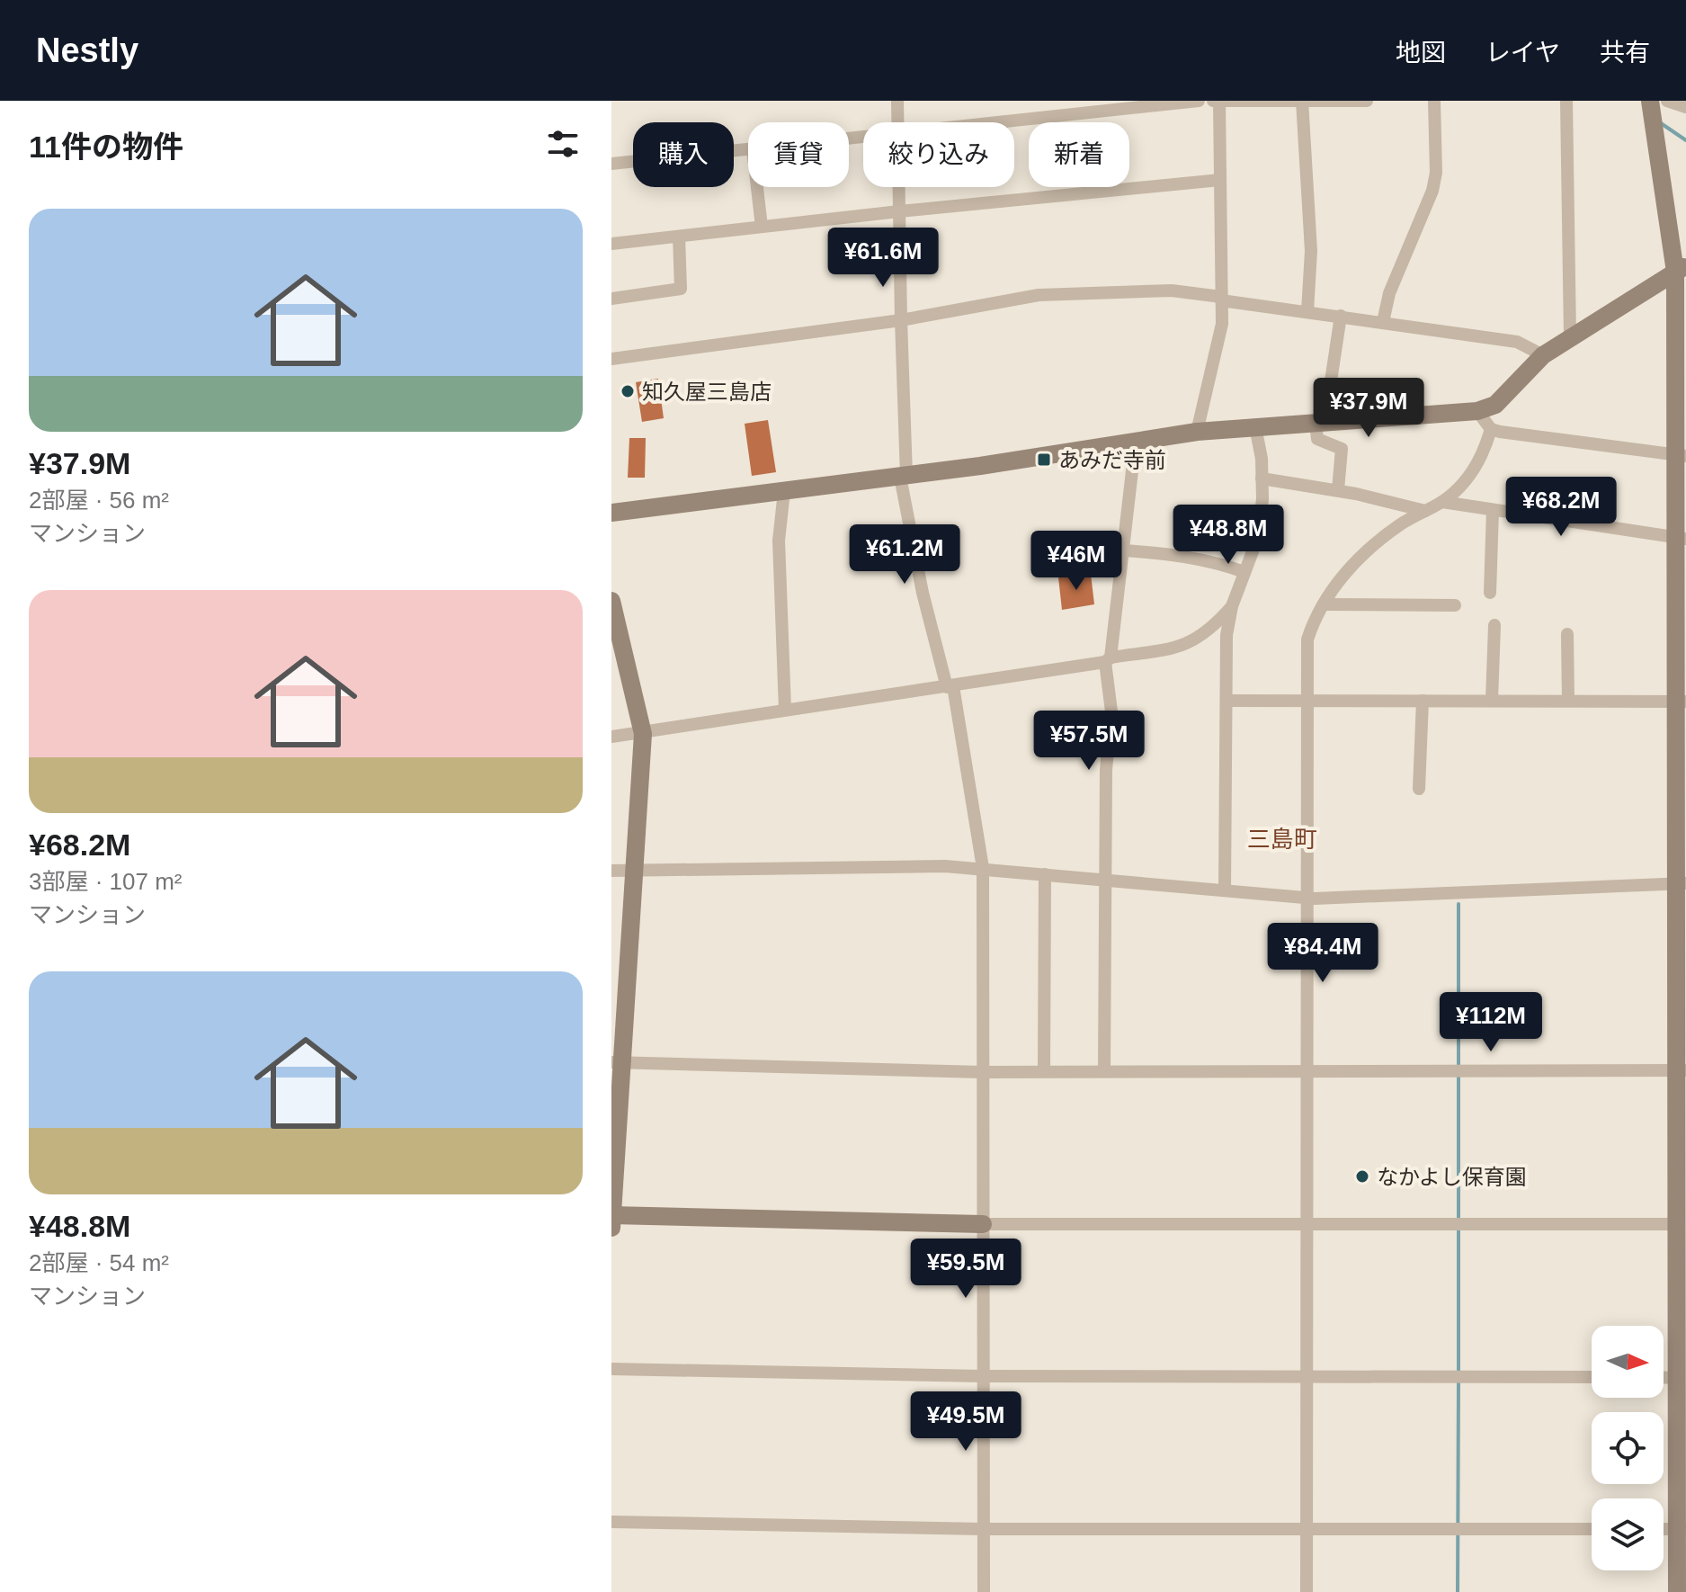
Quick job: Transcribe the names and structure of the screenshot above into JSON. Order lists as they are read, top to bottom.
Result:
{
  "districts": ["三島町"],
  "places": {
    "other": ["知久屋三島店", "なかよし保育園"],
    "transit": ["あみだ寺前"]
  },
  "north": "right",
  "page": {
    "header": "Nestly",
    "nav": ["地図", "レイヤ", "共有"],
    "heading": "11件の物件",
    "chip": [
      "購入",
      "賃貸",
      "絞り込み",
      "新着"
    ],
    "list": [
      {
        "name": "¥37.9M",
        "note": "2部屋 · 56 m² · マンション"
      },
      {
        "name": "¥68.2M",
        "note": "3部屋 · 107 m² · マンション"
      },
      {
        "name": "¥48.8M",
        "note": "2部屋 · 54 m² · マンション"
      }
    ],
    "price": [
      "¥61.6M",
      "¥37.9M",
      "¥68.2M",
      "¥48.8M",
      "¥61.2M",
      "¥46M",
      "¥57.5M",
      "¥84.4M",
      "¥112M",
      "¥59.5M",
      "¥49.5M"
    ]
  }
}
